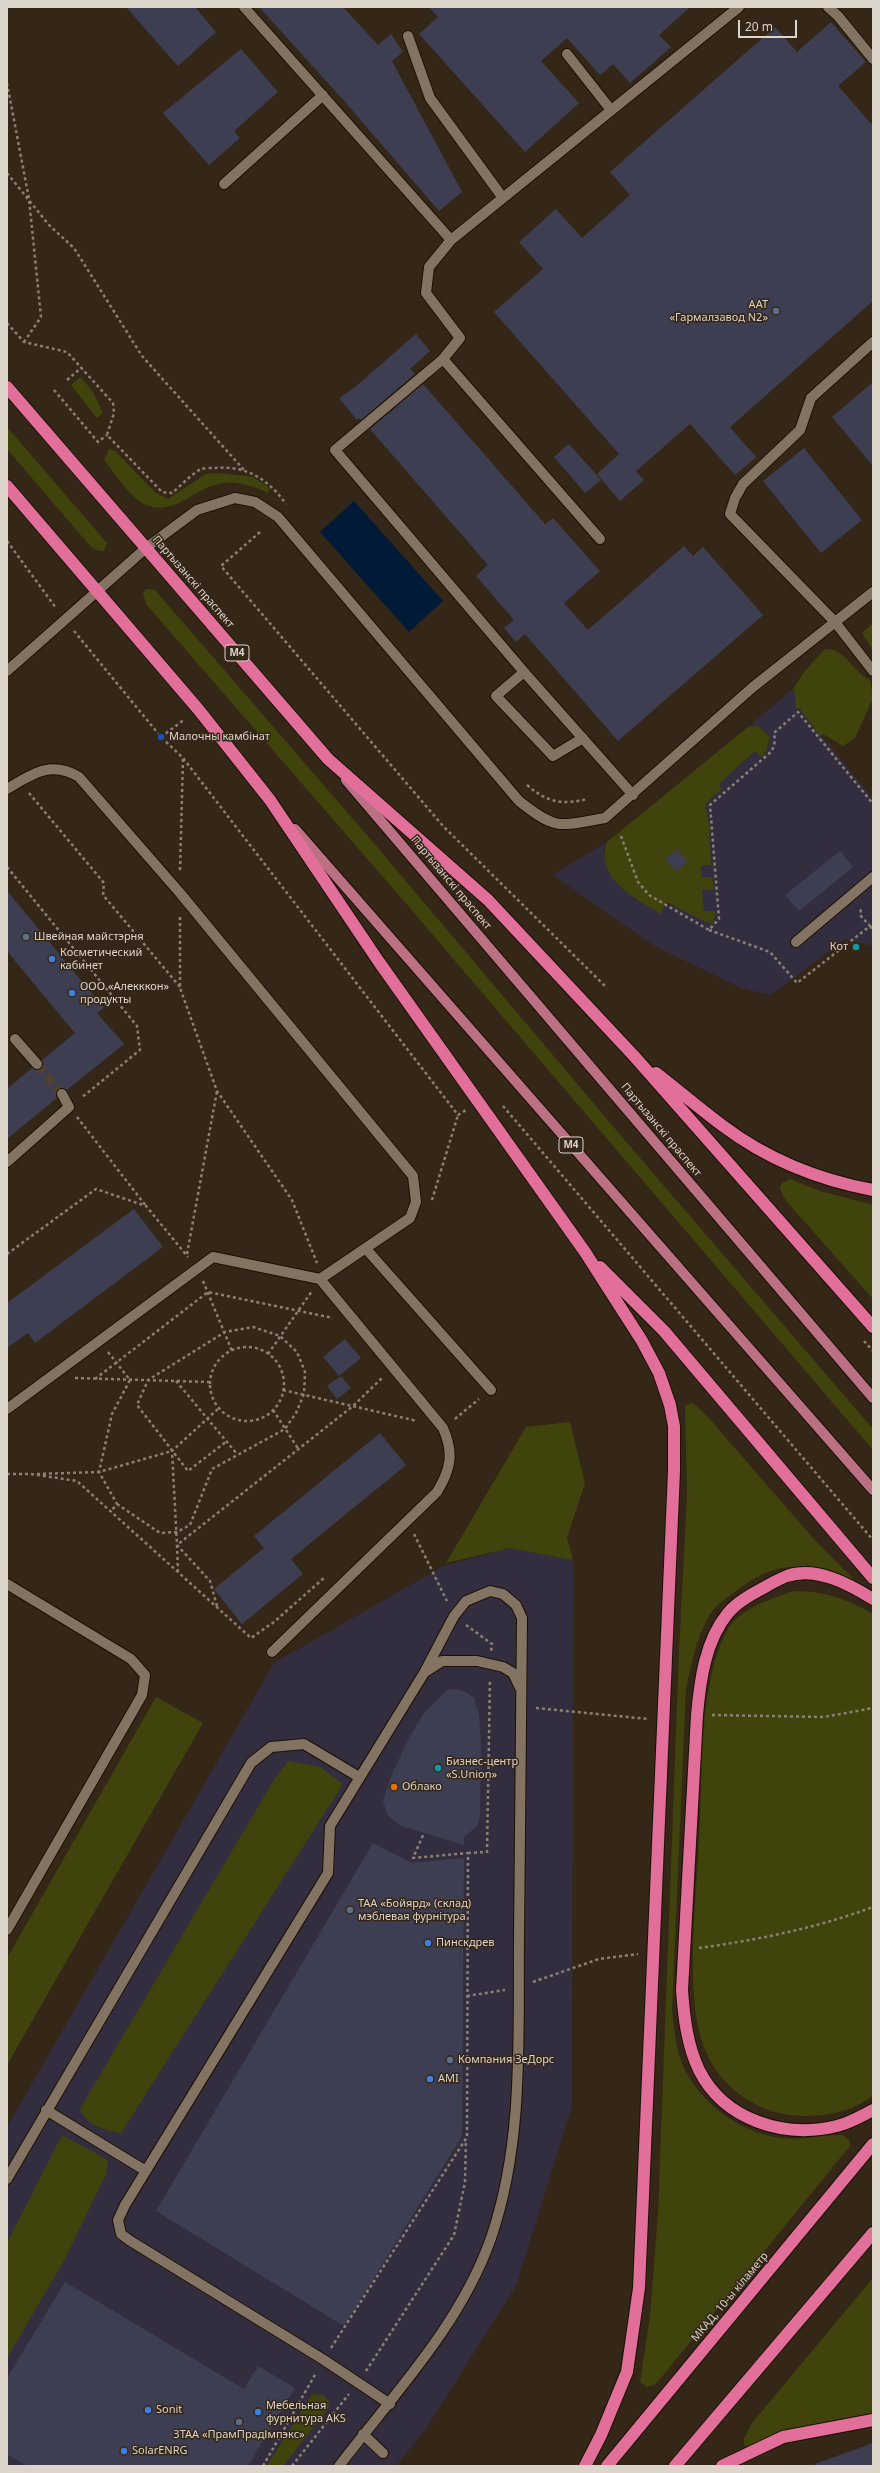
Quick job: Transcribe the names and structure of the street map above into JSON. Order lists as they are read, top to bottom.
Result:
{
  "streets": {
    "highway": ["Партызанскі праспект", "М4", "МКАД, 10-ы кіламетр"]
  },
  "places": [
    "ААТ «Гармалзавод N2»",
    "Малочны камбінат",
    "Швейная майстэрня",
    "Кот",
    "Косметический кабинет",
    "ООО «Алекккон» продукты",
    "Бизнес-центр «S.Union»",
    "Облако",
    "ТАА «Бойярд» (склад) мэблевая фурнітура",
    "Пинскдрев",
    "Компания ЗеДорс",
    "AMI",
    "Sonit",
    "Мебельная фурнитура AKS",
    "ЗТАА «ПрамПрадІмпэкс»",
    "SolarENRG"
  ],
  "scale_bar": "20 m"
}
